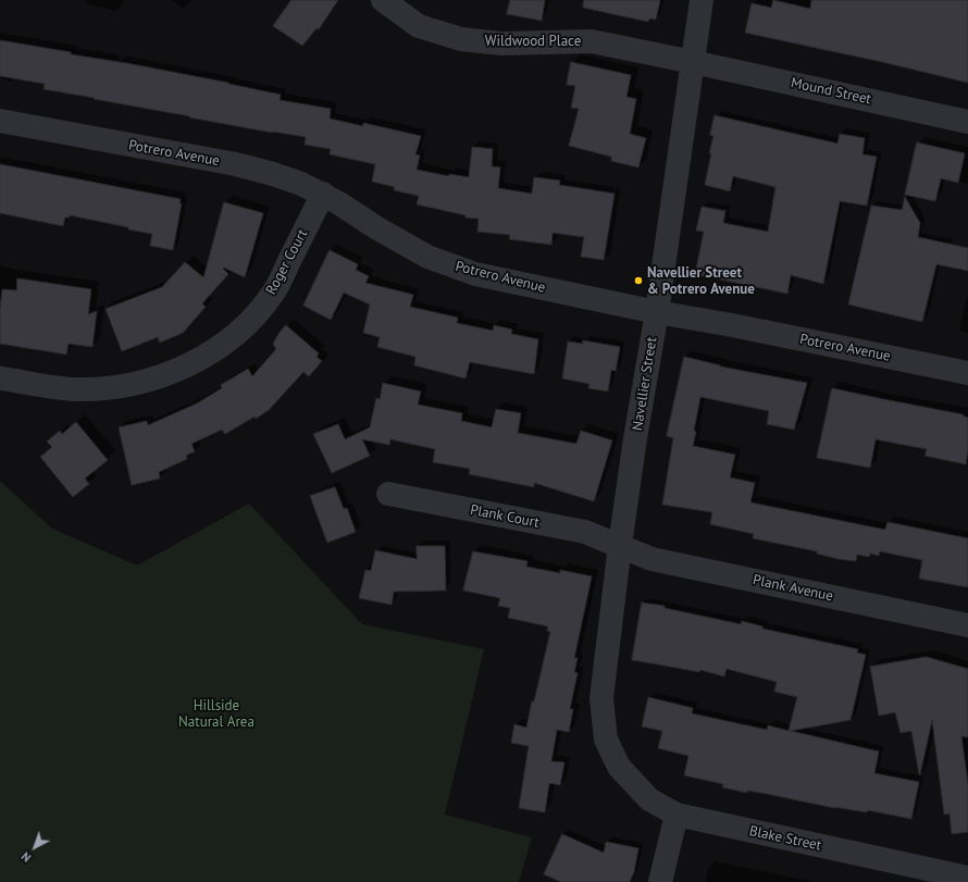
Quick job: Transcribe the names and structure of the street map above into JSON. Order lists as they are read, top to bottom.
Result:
{
  "streets": {
    "street": [
      "Wildwood Place",
      "Mound Street",
      "Potrero Avenue",
      "Roger Court",
      "Navellier Street",
      "Plank Court",
      "Plank Avenue",
      "Blake Street"
    ]
  },
  "crossings": [
    ["Wildwood Place", "Mound Street"],
    ["Wildwood Place", "Navellier Street"],
    ["Mound Street", "Navellier Street"],
    ["Potrero Avenue", "Roger Court"],
    ["Potrero Avenue", "Navellier Street"],
    ["Navellier Street", "Plank Court"],
    ["Navellier Street", "Plank Avenue"],
    ["Navellier Street", "Blake Street"],
    ["Plank Court", "Plank Avenue"]
  ],
  "parks": ["Hillside Natural Area"],
  "places": ["Navellier Street & Potrero Avenue"],
  "north": "bottom left"
}
